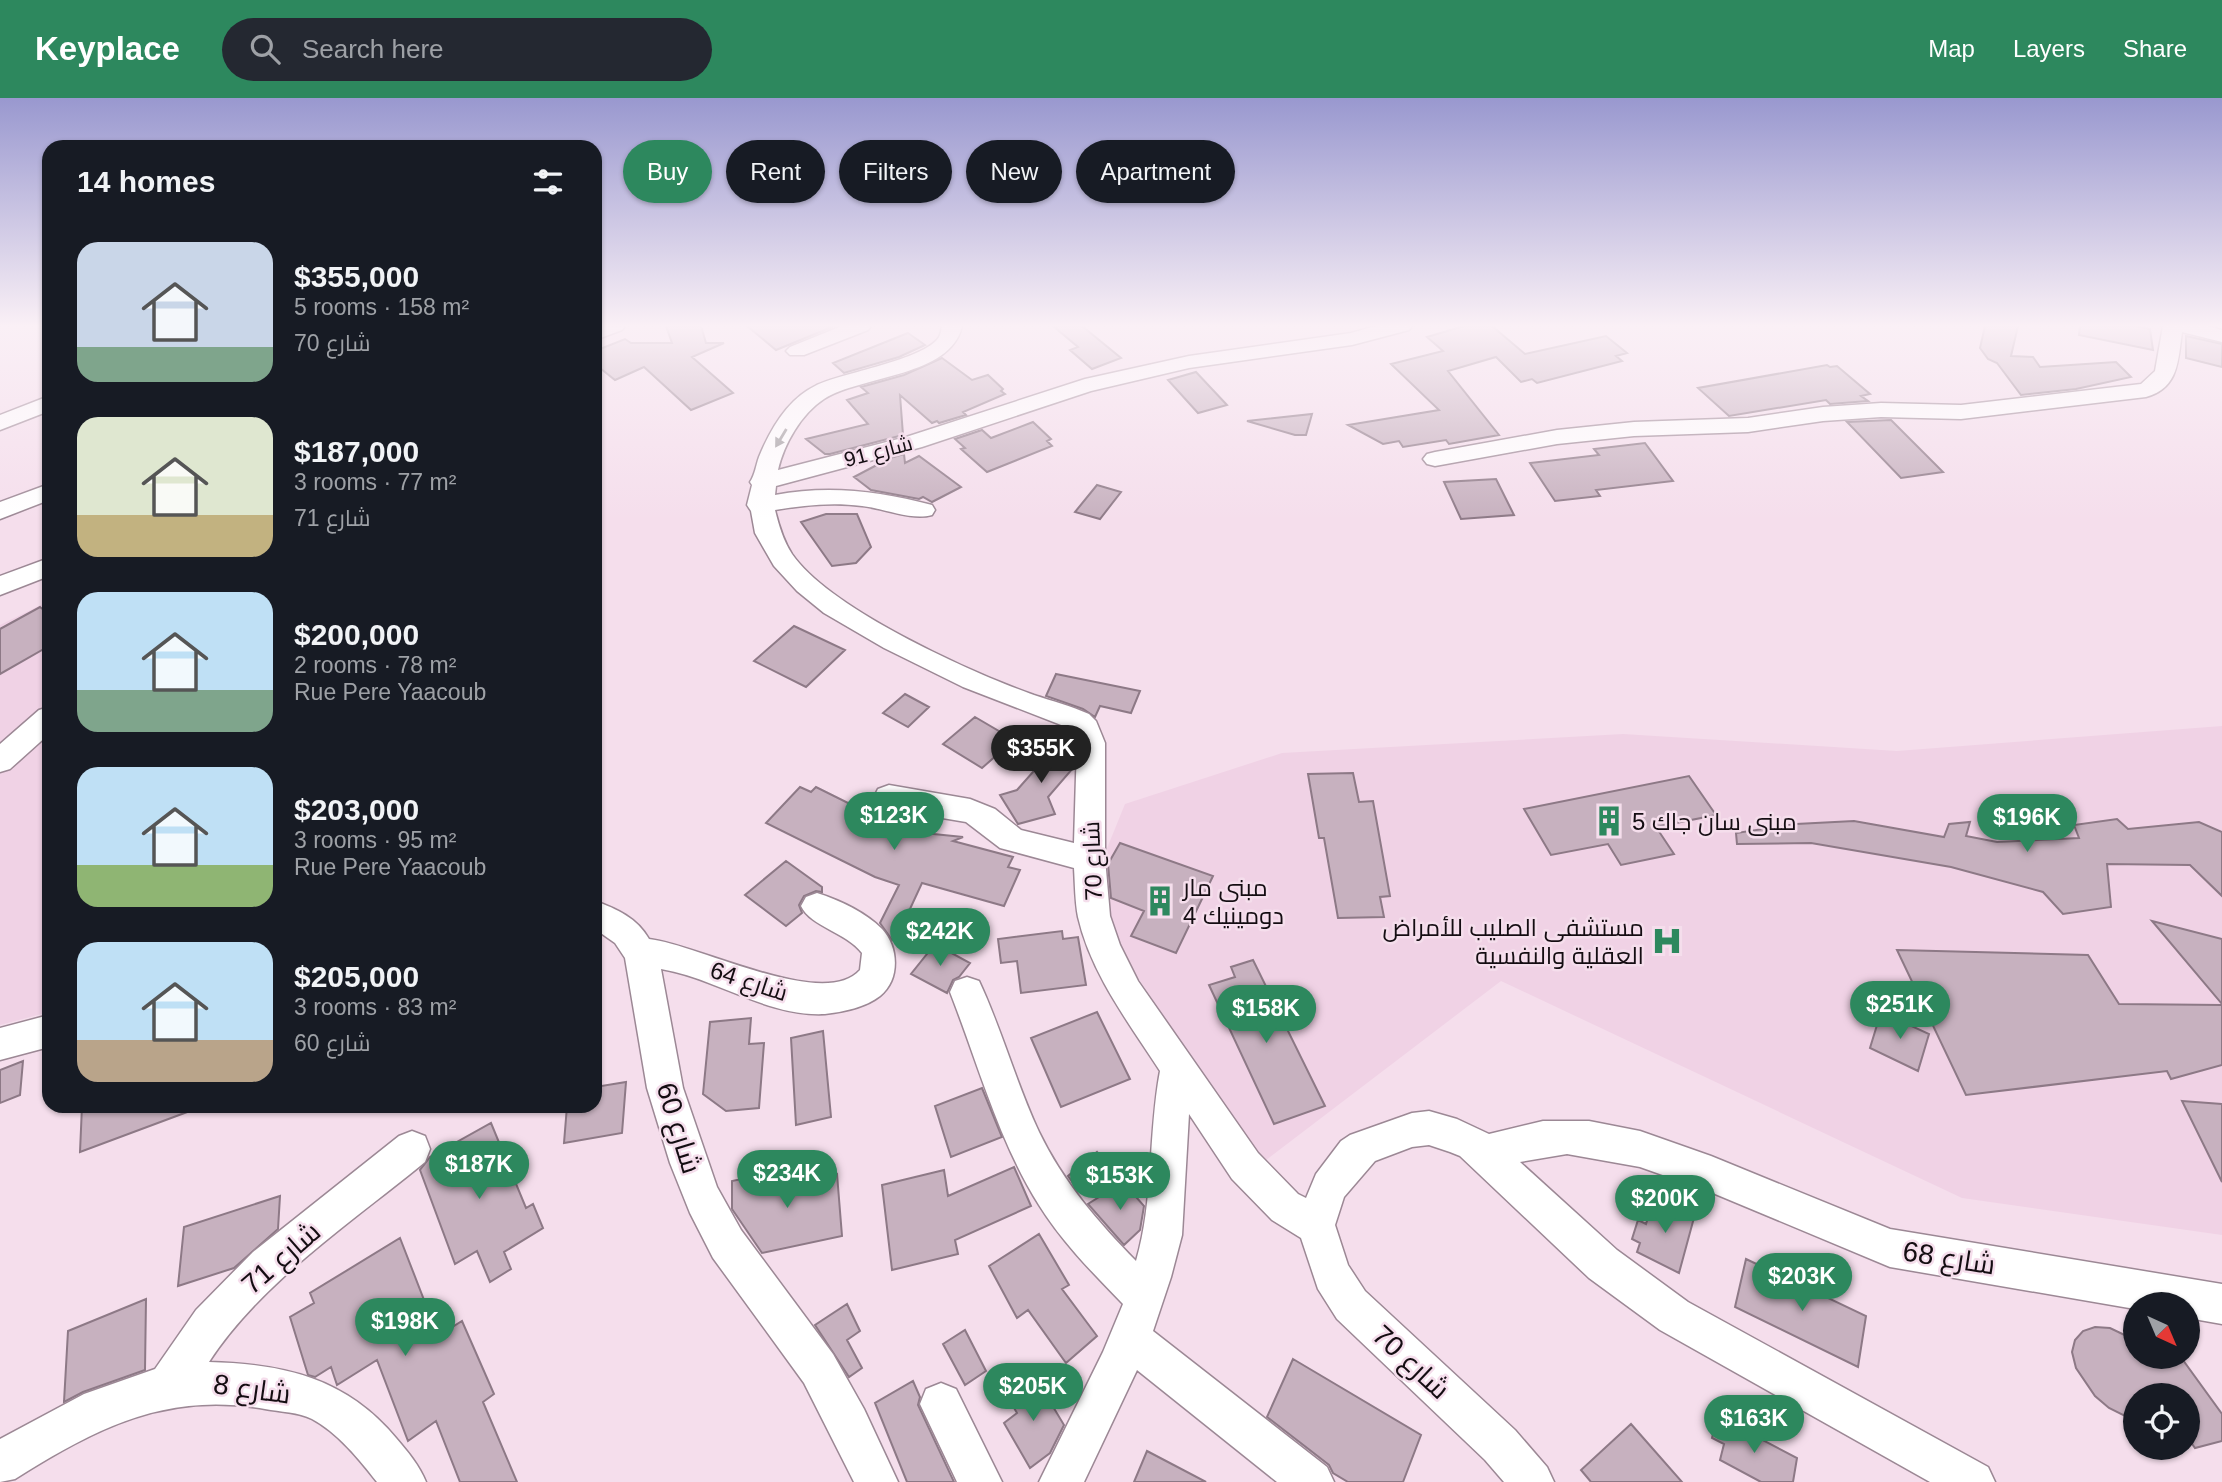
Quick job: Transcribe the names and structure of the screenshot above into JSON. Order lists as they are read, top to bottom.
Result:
{
  "streets": {
    "street": [
      "شارع 91",
      "شارع 70",
      "شارع 64",
      "شارع 60",
      "شارع 71",
      "شارع 68",
      "شارع 8"
    ]
  },
  "crossings": [
    ["شارع 91", "شارع 70"],
    ["شارع 64", "شارع 60"],
    ["شارع 71", "شارع 8"]
  ],
  "places": {
    "building": ["مبنى سان جاك 5", "مبنى مار دومينيك 4"],
    "hospital": ["مستشفى الصليب للأمراض العقلية والنفسية"]
  },
  "north": "bottom right",
  "page": {
    "header": "Keyplace",
    "search": "Search here",
    "nav": ["Map", "Layers", "Share"],
    "chip": [
      "Buy",
      "Rent",
      "Filters",
      "New",
      "Apartment"
    ],
    "heading": "14 homes",
    "list": [
      {
        "name": "$355,000",
        "note": "5 rooms · 158 m² · شارع 70"
      },
      {
        "name": "$187,000",
        "note": "3 rooms · 77 m² · شارع 71"
      },
      {
        "name": "$200,000",
        "note": "2 rooms · 78 m² · Rue Pere Yaacoub"
      },
      {
        "name": "$203,000",
        "note": "3 rooms · 95 m² · Rue Pere Yaacoub"
      },
      {
        "name": "$205,000",
        "note": "3 rooms · 83 m² · شارع 60"
      }
    ],
    "price": [
      "$355K",
      "$123K",
      "$196K",
      "$242K",
      "$251K",
      "$158K",
      "$187K",
      "$234K",
      "$153K",
      "$200K",
      "$203K",
      "$198K",
      "$205K",
      "$163K"
    ]
  }
}
